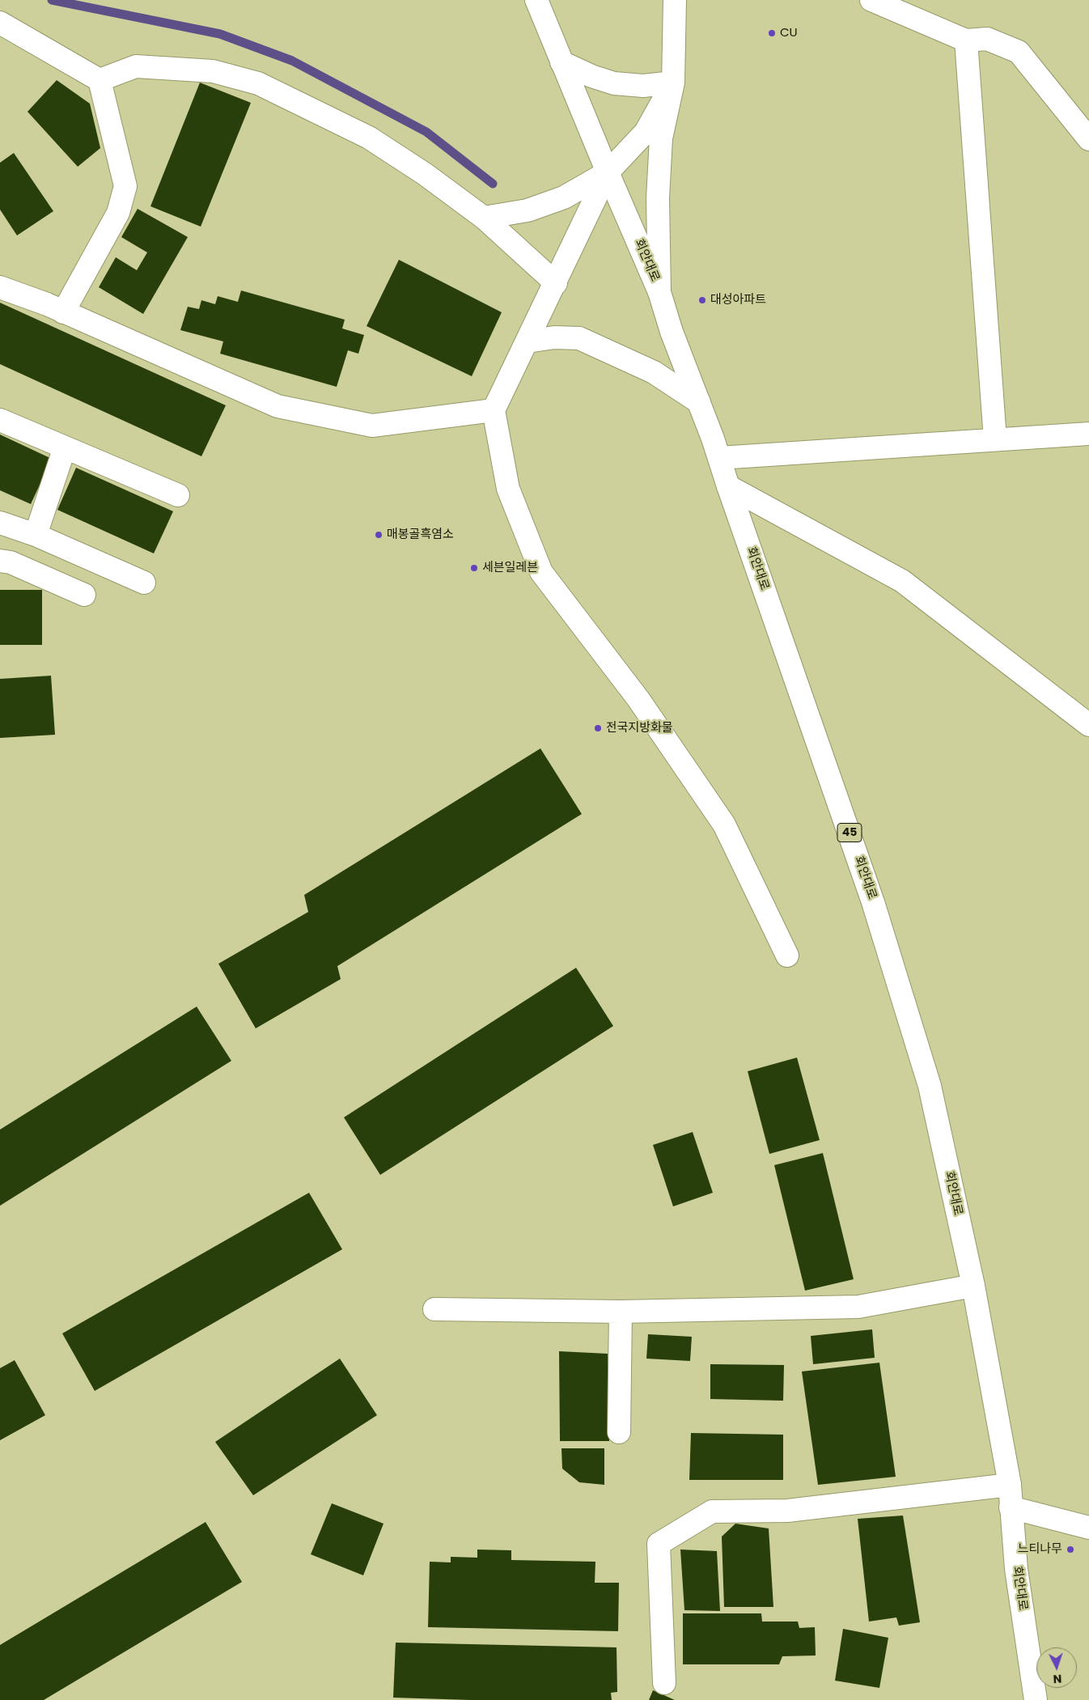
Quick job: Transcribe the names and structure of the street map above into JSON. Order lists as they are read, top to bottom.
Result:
{
  "streets": {
    "street": ["회안대로", "45"]
  },
  "places": [
    "CU",
    "대성아파트",
    "매봉골흑염소",
    "세븐일레븐",
    "전국지방화물",
    "느티나무"
  ],
  "north": "bottom"
}
